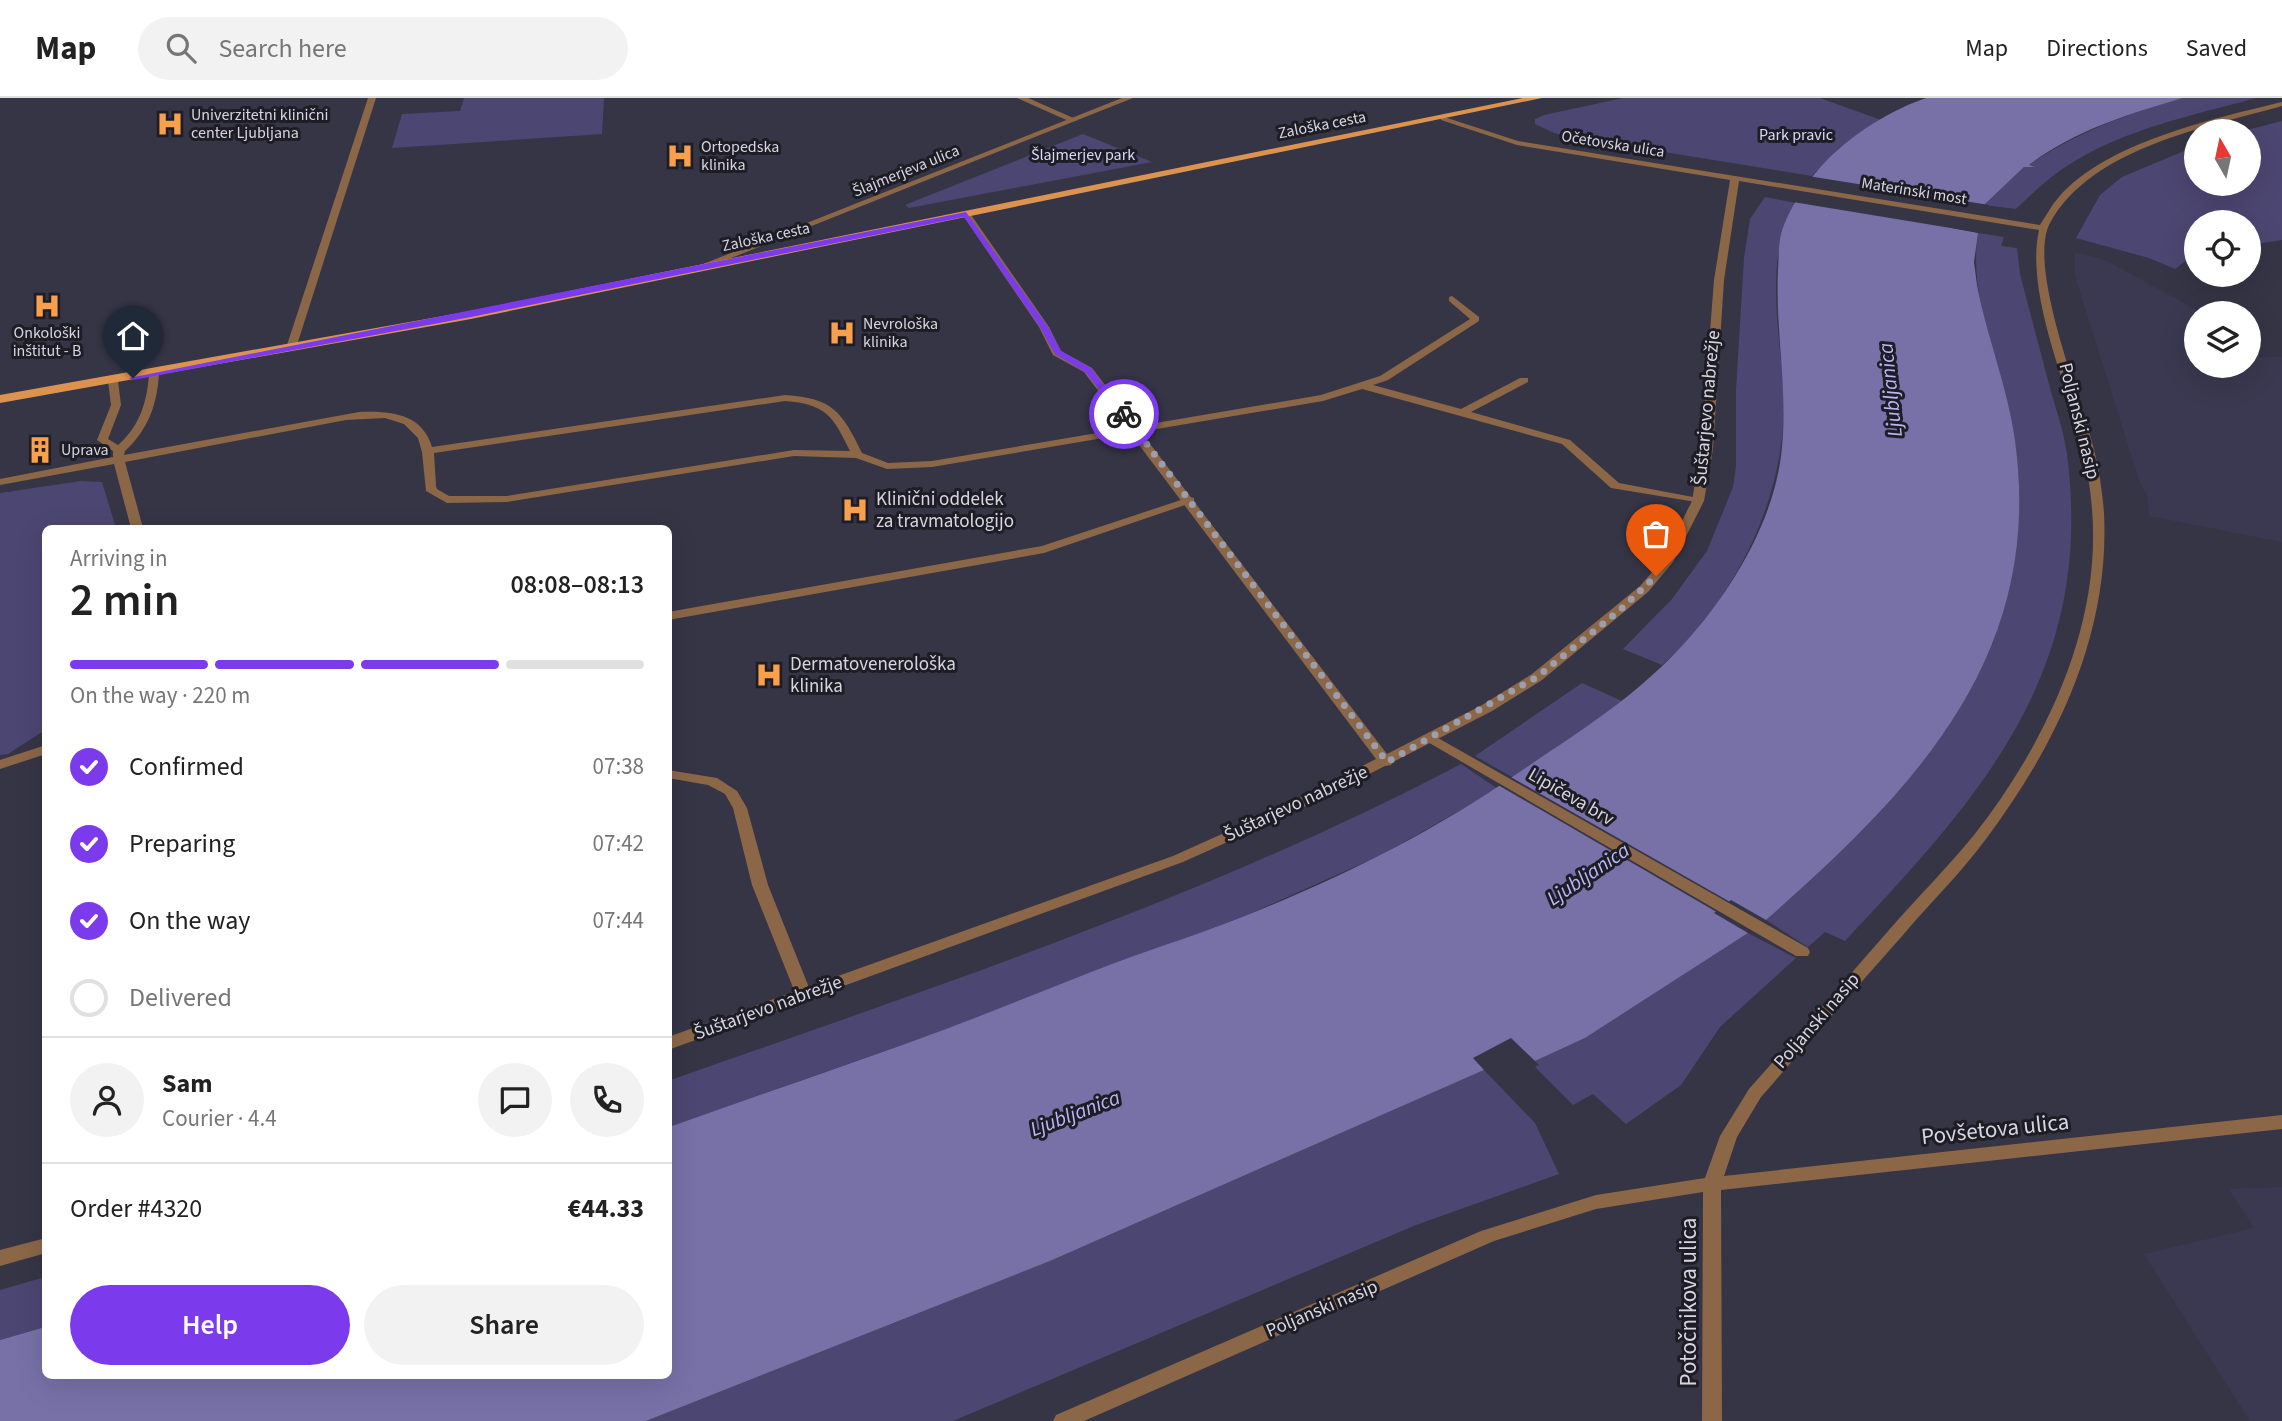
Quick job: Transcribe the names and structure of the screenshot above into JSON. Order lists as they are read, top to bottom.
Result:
{
  "streets": {
    "main road": ["Zaloška cesta"],
    "street": [
      "Očetovska ulica",
      "Šlajmerjeva ulica",
      "Materinski most",
      "Šuštarjevo nabrežje",
      "Poljanski nasip",
      "Lipičeva brv",
      "Povšetova ulica",
      "Potočnikova ulica"
    ]
  },
  "crossings": [
    ["Zaloška cesta", "Očetovska ulica"],
    ["Zaloška cesta", "Šlajmerjeva ulica"],
    ["Očetovska ulica", "Materinski most"],
    ["Očetovska ulica", "Šuštarjevo nabrežje"],
    ["Materinski most", "Poljanski nasip"],
    ["Šuštarjevo nabrežje", "Lipičeva brv"],
    ["Poljanski nasip", "Povšetova ulica"],
    ["Poljanski nasip", "Potočnikova ulica"],
    ["Povšetova ulica", "Potočnikova ulica"]
  ],
  "water": ["Ljubljanica"],
  "parks": ["Park pravic", "Šlajmerjev park"],
  "places": {
    "hospital": [
      "Univerzitetni klinični center Ljubljana",
      "Ortopedska klinika",
      "Onkološki inštitut - B",
      "Nevrološka klinika",
      "Klinični oddelek za travmatologijo",
      "Dermatovenerološka klinika"
    ],
    "building": ["Uprava"]
  },
  "north": "top",
  "page": {
    "header": "Map",
    "search": "Search here",
    "nav": ["Map", "Directions", "Saved"],
    "heading": ["2 min", "Arriving in", "08:08–08:13"],
    "panel": [
      "Sam",
      "Courier · 4.4",
      "Order #4320",
      "€44.33"
    ],
    "bar": "On the way · 220 m",
    "list": [
      ["Confirmed", "07:38"],
      ["Preparing", "07:42"],
      ["On the way", "07:44"],
      "Delivered"
    ],
    "buttons": ["Help", "Share"]
  }
}
